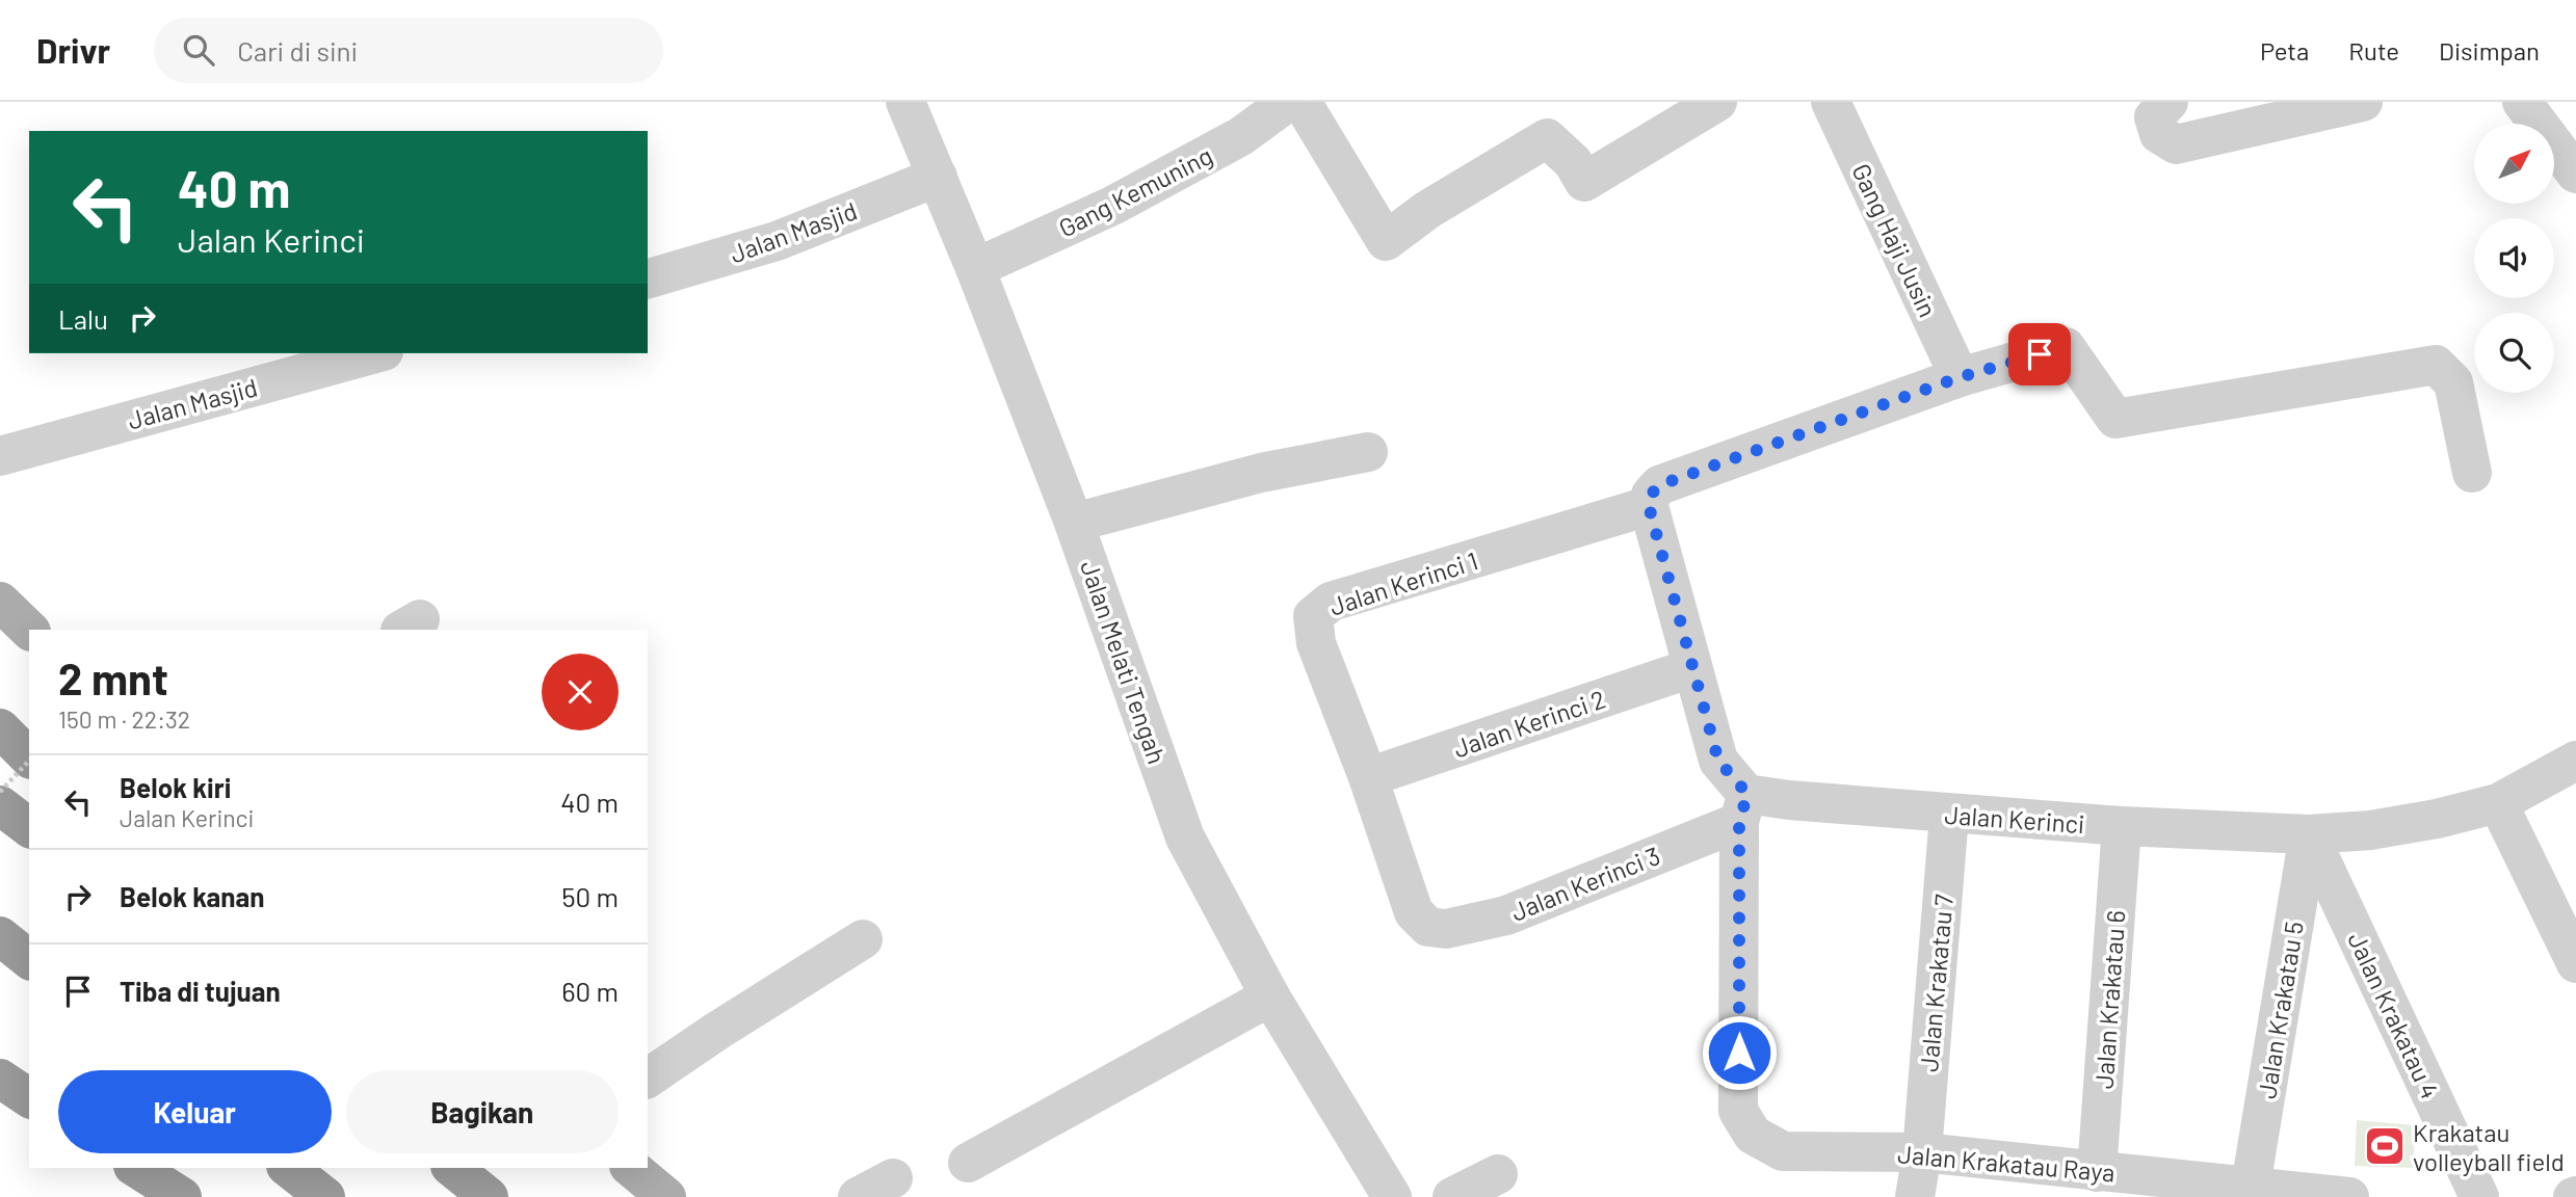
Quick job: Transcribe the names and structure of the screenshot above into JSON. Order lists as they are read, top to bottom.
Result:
{
  "streets": {
    "street": [
      "Gang Kemuning",
      "Jalan Masjid",
      "Gang Haji Jusin",
      "Jalan Kerinci 1",
      "Jalan Melati Tengah",
      "Jalan Kerinci 2",
      "Jalan Kerinci",
      "Jalan Kerinci 3",
      "Jalan Krakatau 7",
      "Jalan Krakatau 6",
      "Jalan Krakatau 5",
      "Jalan Krakatau 4",
      "Jalan Krakatau Raya"
    ]
  },
  "crossings": [
    ["Gang Kemuning", "Jalan Melati Tengah"],
    ["Jalan Masjid", "Jalan Melati Tengah"],
    ["Jalan Kerinci 1", "Jalan Kerinci 2"],
    ["Jalan Kerinci 1", "Jalan Kerinci 3"],
    ["Jalan Kerinci", "Jalan Kerinci 3"],
    ["Jalan Kerinci", "Jalan Krakatau 7"],
    ["Jalan Kerinci", "Jalan Krakatau 6"],
    ["Jalan Kerinci", "Jalan Krakatau 5"],
    ["Jalan Kerinci", "Jalan Krakatau 4"],
    ["Jalan Kerinci", "Jalan Krakatau Raya"],
    ["Jalan Kerinci 3", "Jalan Krakatau Raya"],
    ["Jalan Krakatau 7", "Jalan Krakatau Raya"],
    ["Jalan Krakatau 6", "Jalan Krakatau Raya"],
    ["Jalan Krakatau 5", "Jalan Krakatau 4"],
    ["Jalan Krakatau 5", "Jalan Krakatau Raya"]
  ],
  "places": {
    "sports": ["Krakatau volleyball field"]
  },
  "north": "top right",
  "page": {
    "header": "Drivr",
    "search": "Cari di sini",
    "nav": ["Peta", "Rute", "Disimpan"],
    "turn": ["40 m", "Jalan Kerinci"],
    "then": "Lalu",
    "heading": ["2 mnt", "150 m · 22:32"],
    "list": [
      {
        "name": "Belok kiri",
        "note": "Jalan Kerinci",
        "value": "40 m"
      },
      {
        "name": "Belok kanan",
        "value": "50 m"
      },
      {
        "name": "Tiba di tujuan",
        "value": "60 m"
      }
    ],
    "buttons": ["Keluar", "Bagikan"]
  }
}
